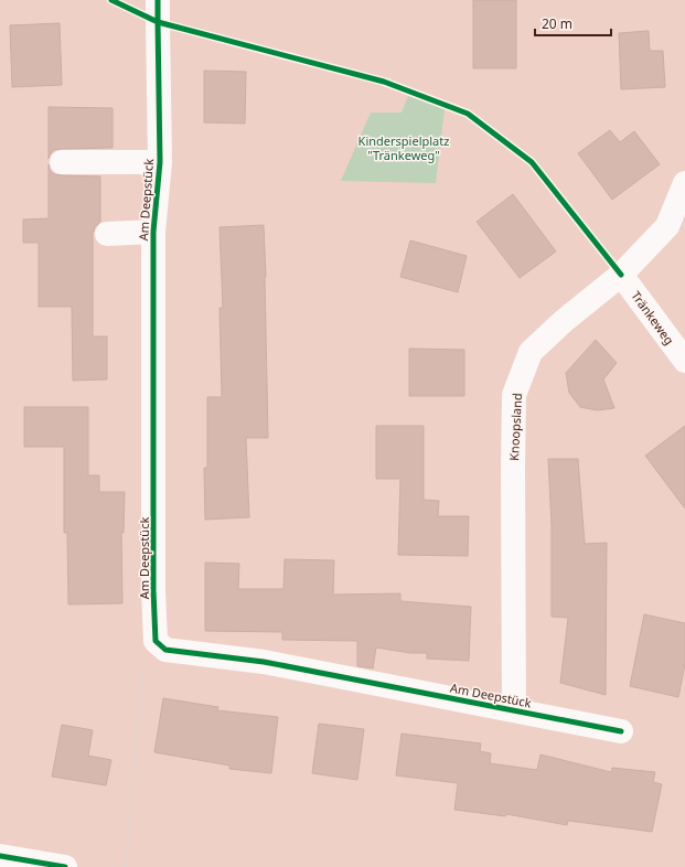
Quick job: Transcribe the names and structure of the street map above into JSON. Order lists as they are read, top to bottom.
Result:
{
  "streets": {
    "street": ["Am Deepstück", "Tränkeweg", "Knoopsland"]
  },
  "crossings": [
    ["Am Deepstück", "Knoopsland"],
    ["Tränkeweg", "Knoopsland"]
  ],
  "parks": ["Kinderspielplatz \"Tränkeweg\""],
  "scale_bar": "20 m"
}
